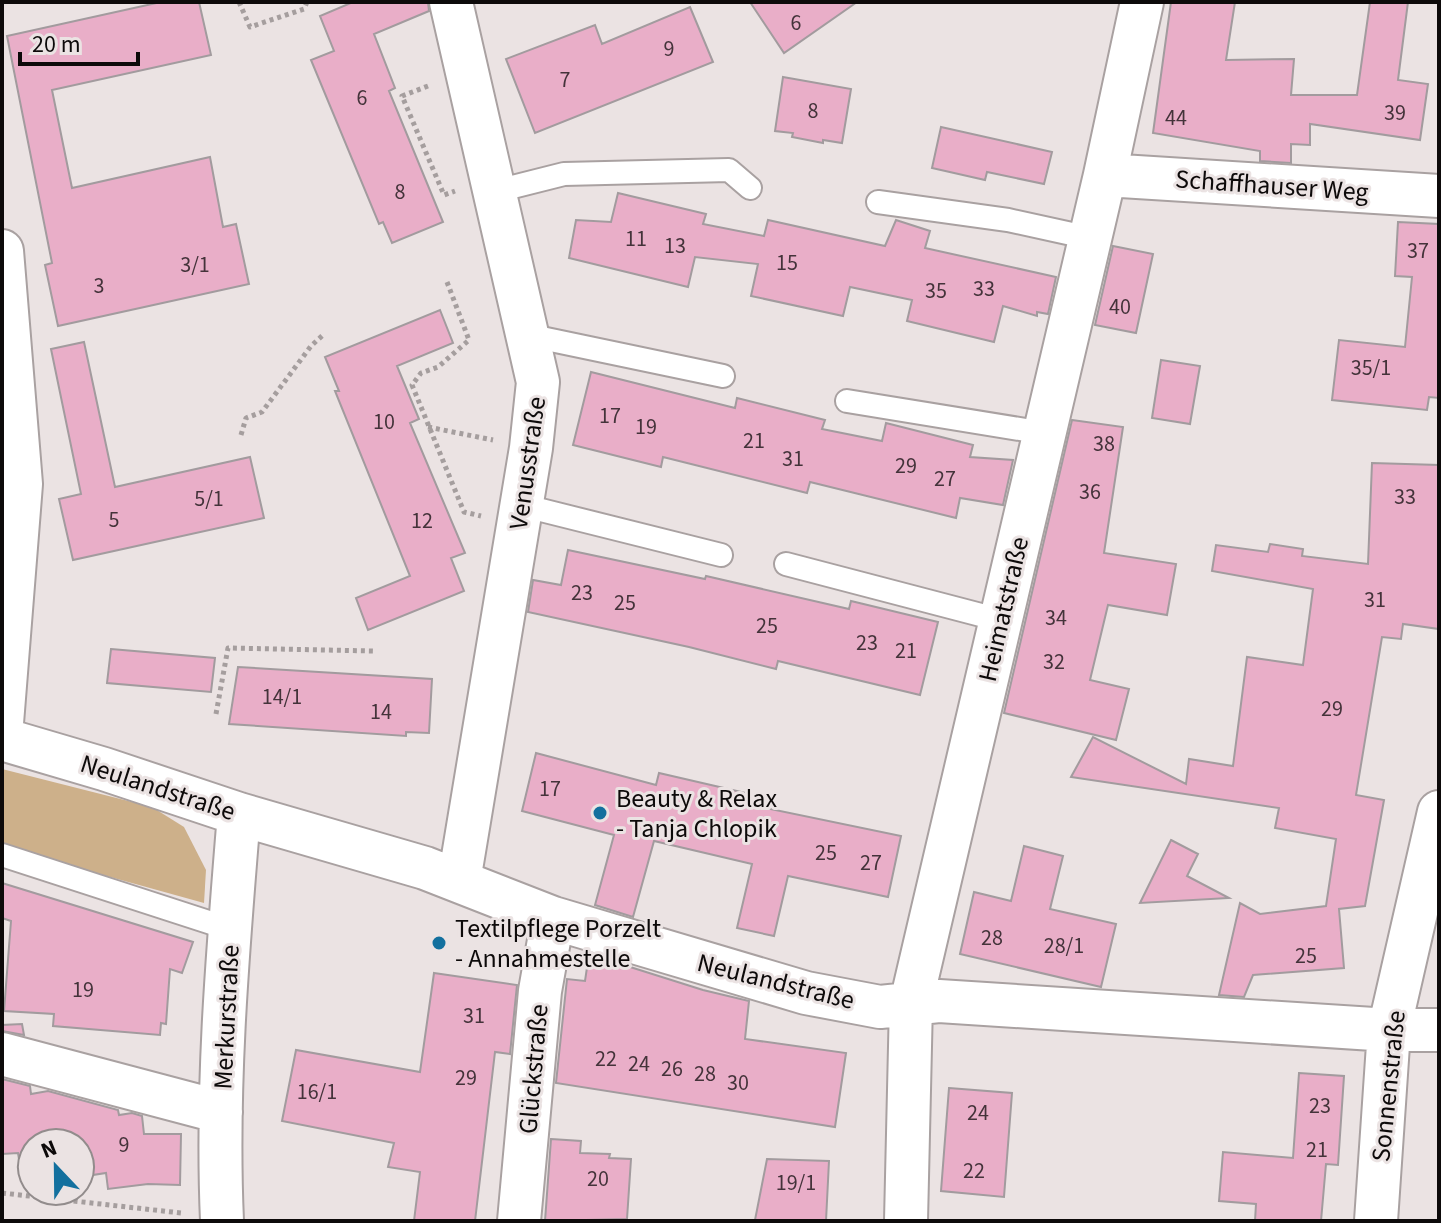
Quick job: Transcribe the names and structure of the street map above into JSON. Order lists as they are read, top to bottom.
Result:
{
  "streets": {
    "street": [
      "Schaffhauser Weg",
      "Venusstraße",
      "Heimatstraße",
      "Neulandstraße",
      "Merkurstraße",
      "Glückstraße",
      "Sonnenstraße"
    ]
  },
  "crossings": [
    ["Schaffhauser Weg", "Heimatstraße"],
    ["Venusstraße", "Neulandstraße"],
    ["Heimatstraße", "Neulandstraße"],
    ["Neulandstraße", "Merkurstraße"],
    ["Neulandstraße", "Glückstraße"],
    ["Neulandstraße", "Sonnenstraße"]
  ],
  "places": ["Beauty & Relax - Tanja Chlopik", "Textilpflege Porzelt - Annahmestelle"],
  "house_numbers": [
    "6",
    "9",
    "7",
    "6",
    "8",
    "39",
    "44",
    "8",
    "11",
    "13",
    "37",
    "15",
    "3/1",
    "3",
    "33",
    "35",
    "40",
    "35/1",
    "17",
    "10",
    "19",
    "21",
    "38",
    "31",
    "29",
    "27",
    "36",
    "33",
    "5/1",
    "5",
    "12",
    "23",
    "31",
    "25",
    "34",
    "25",
    "23",
    "21",
    "32",
    "14/1",
    "29",
    "14",
    "17",
    "25",
    "27",
    "28",
    "28/1",
    "25",
    "19",
    "31",
    "22",
    "24",
    "26",
    "28",
    "29",
    "30",
    "16/1",
    "23",
    "24",
    "9",
    "21",
    "22",
    "20",
    "19/1"
  ],
  "scale_bar": "20 m",
  "north": "top"
}
